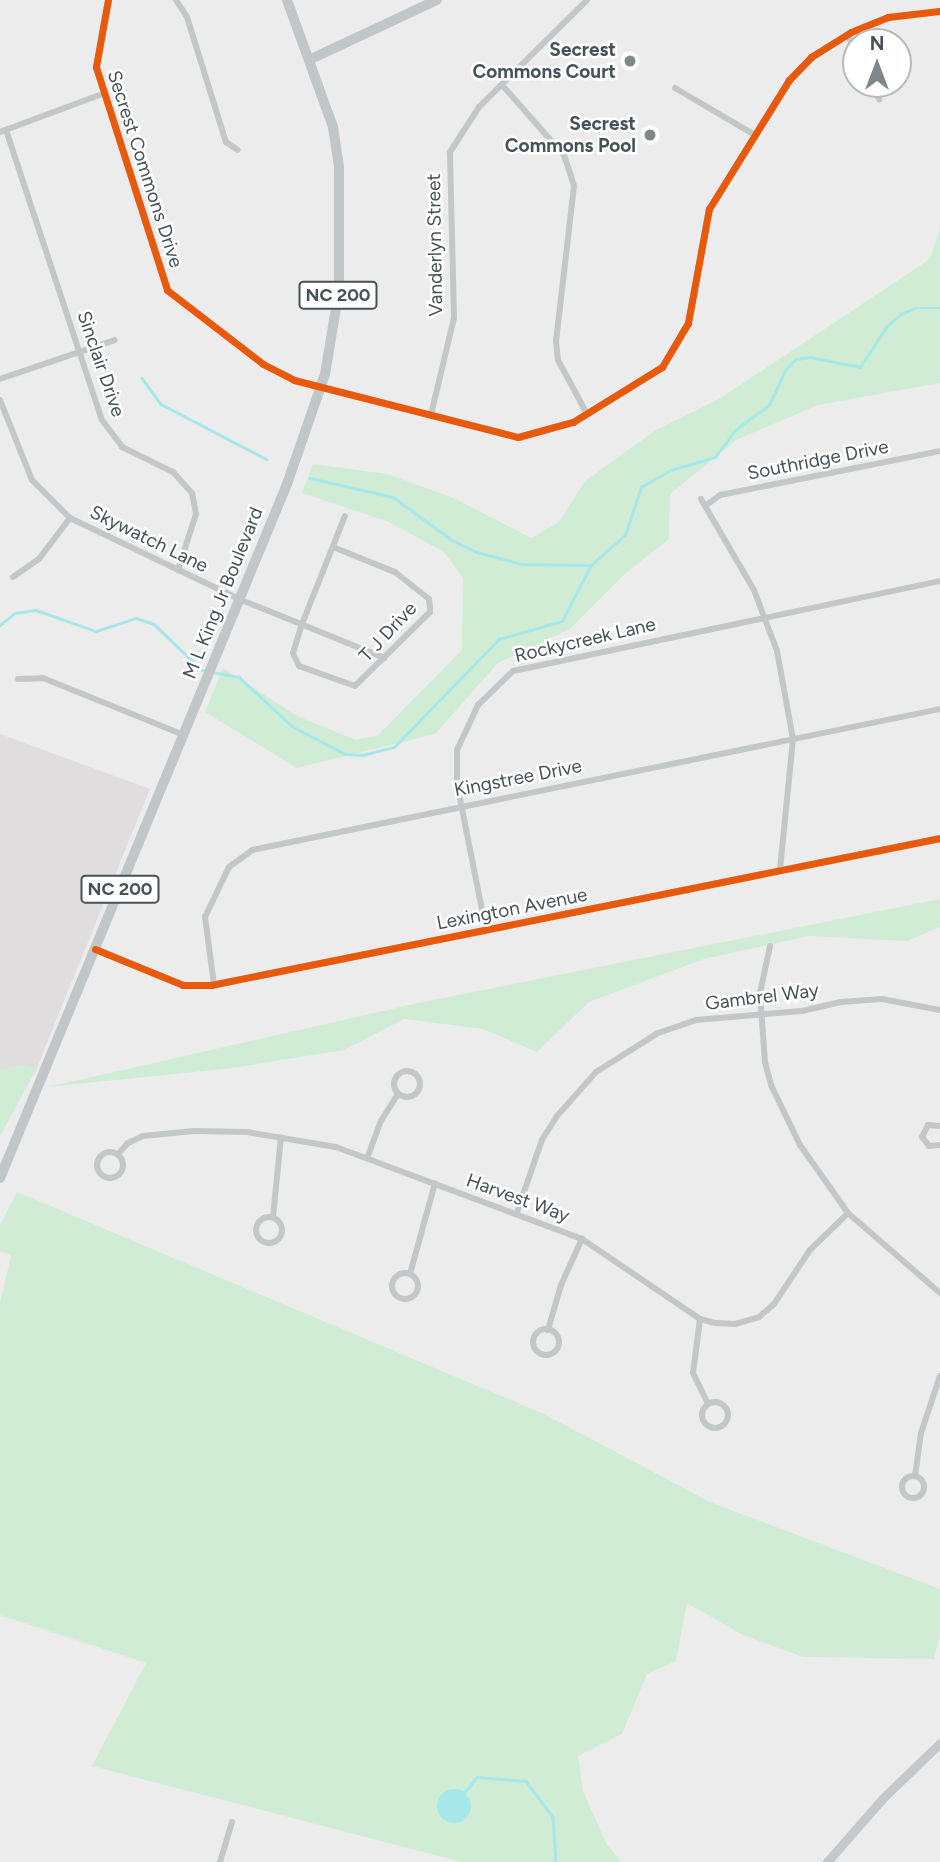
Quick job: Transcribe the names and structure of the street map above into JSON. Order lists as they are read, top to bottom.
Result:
{
  "streets": {
    "main road": ["NC 200", "M L King Jr Boulevard"],
    "street": [
      "Secrest Commons Drive",
      "Vanderlyn Street",
      "Sinclair Drive",
      "Southridge Drive",
      "Skywatch Lane",
      "T J Drive",
      "Rockycreek Lane",
      "Kingstree Drive",
      "Lexington Avenue",
      "Gambrel Way",
      "Harvest Way"
    ]
  },
  "crossings": [
    ["Secrest Commons Drive", "Vanderlyn Street"],
    ["Secrest Commons Drive", "M L King Jr Boulevard"],
    ["Sinclair Drive", "Skywatch Lane"],
    ["Skywatch Lane", "M L King Jr Boulevard"],
    ["Skywatch Lane", "T J Drive"],
    ["M L King Jr Boulevard", "Lexington Avenue"],
    ["Rockycreek Lane", "Kingstree Drive"],
    ["Rockycreek Lane", "Lexington Avenue"],
    ["Kingstree Drive", "Lexington Avenue"],
    ["Gambrel Way", "Harvest Way"]
  ],
  "places": ["Secrest Commons Court", "Secrest Commons Pool"],
  "north": "top"
}
